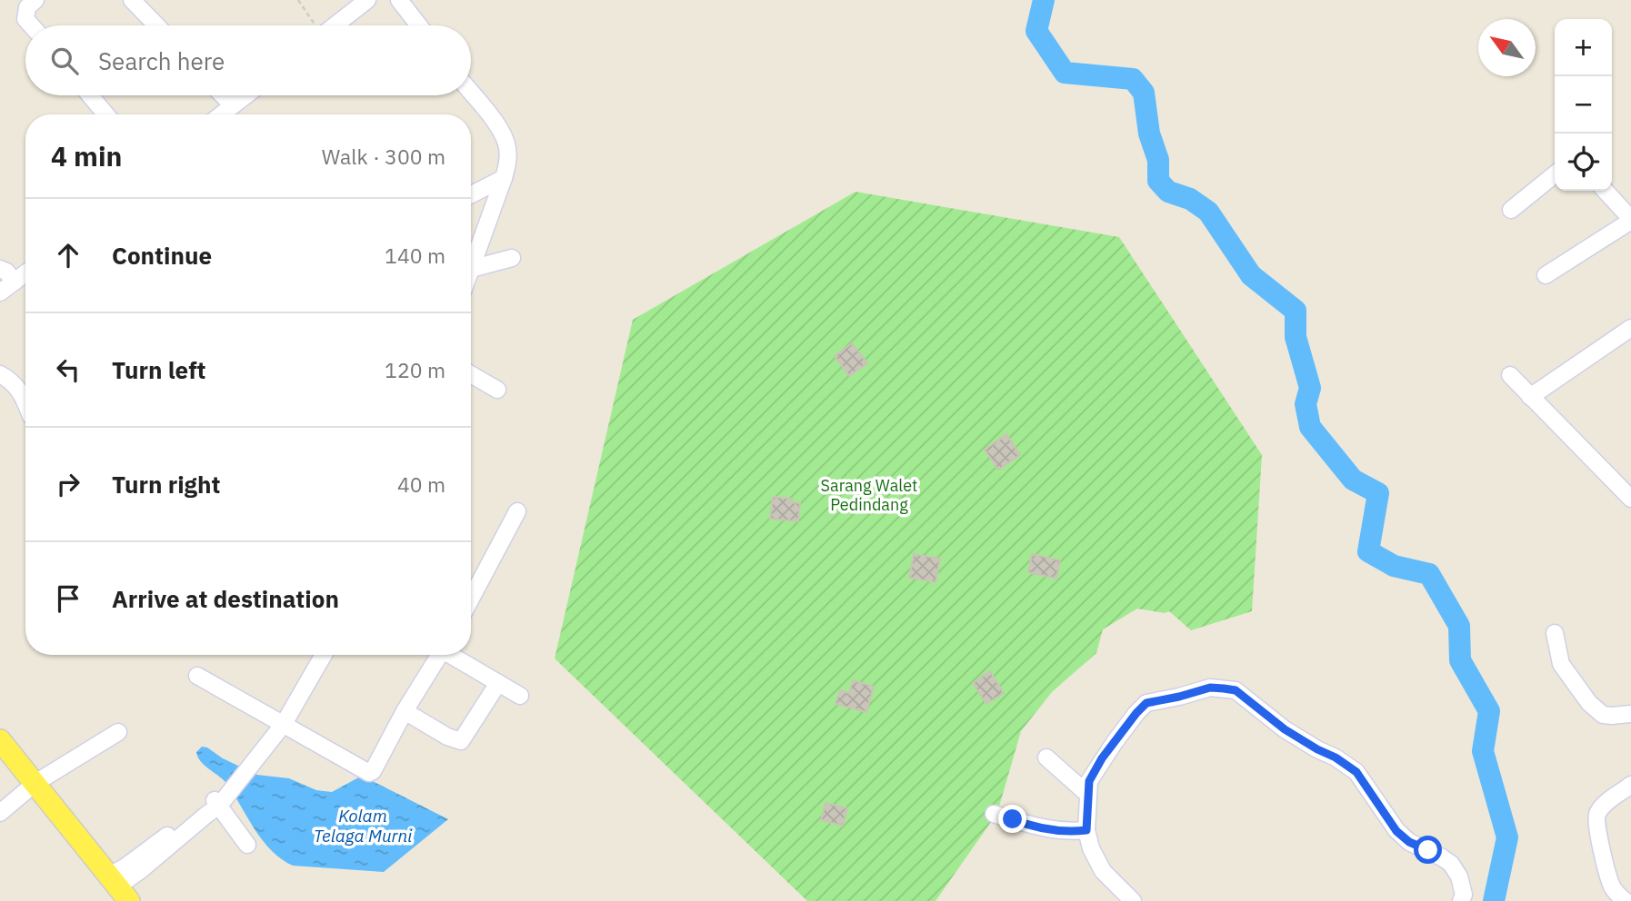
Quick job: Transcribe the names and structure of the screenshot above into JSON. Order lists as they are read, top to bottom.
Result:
{
  "water": ["Kolam Telaga Murni"],
  "parks": ["Sarang Walet Pedindang"],
  "north": "top left",
  "page": {
    "map_buttons": ["+", "−"],
    "search": "Search here",
    "heading": ["4 min", "Walk · 300 m"],
    "list": [
      ["Continue", "140 m"],
      ["Turn left", "120 m"],
      ["Turn right", "40 m"],
      "Arrive at destination"
    ]
  }
}
